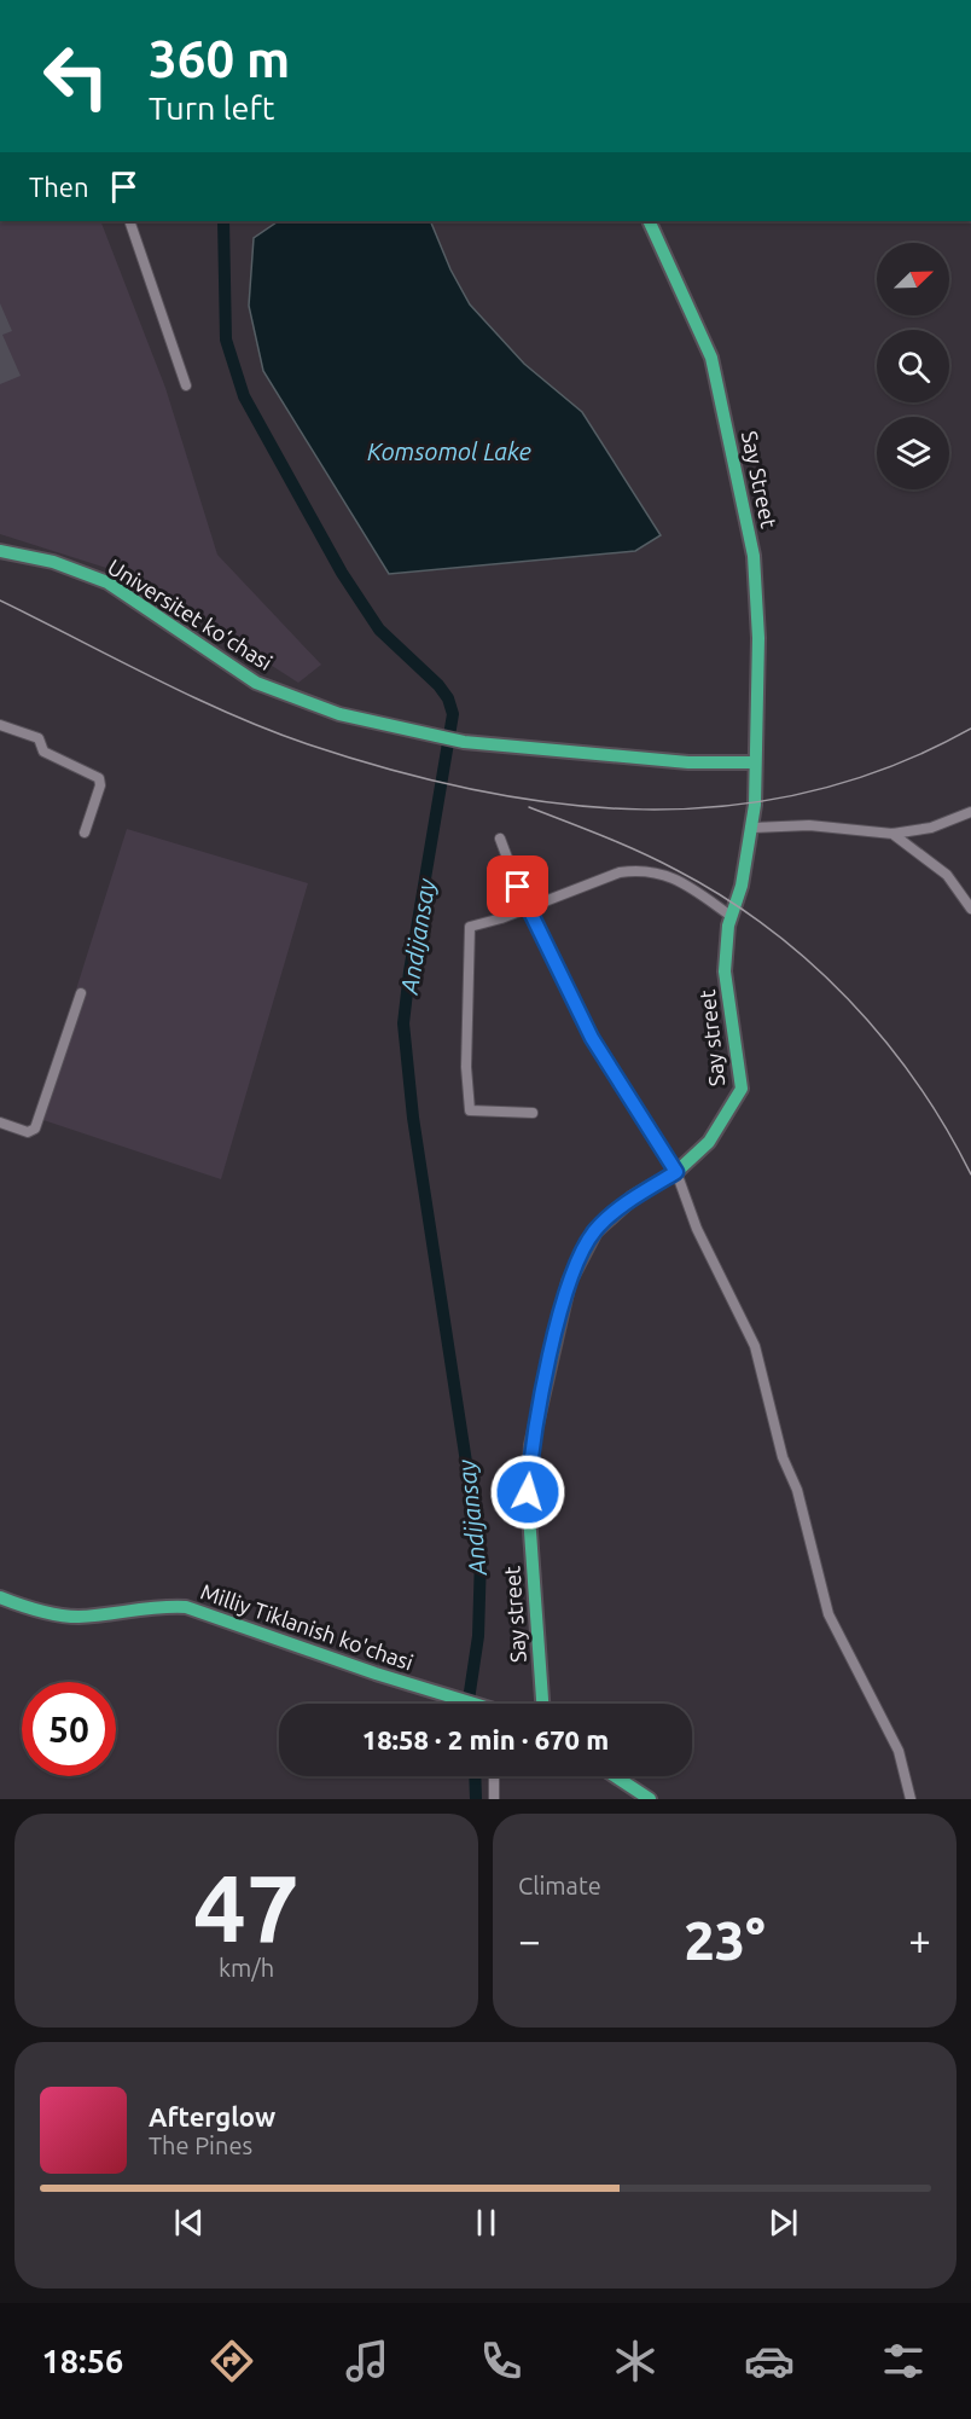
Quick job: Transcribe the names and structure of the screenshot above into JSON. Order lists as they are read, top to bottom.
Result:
{
  "streets": {
    "main road": [
      "Say Street",
      "Universitet kо‘chasi",
      "Say street",
      "Milliy Tiklanish ko'chasi"
    ]
  },
  "crossings": [
    ["Say Street", "Universitet kо‘chasi"],
    ["Say Street", "Say street"],
    ["Universitet kо‘chasi", "Say street"]
  ],
  "water": ["Komsomol Lake", "Andijansay"],
  "north": "top right",
  "page": {
    "turn": ["360 m", "Turn left"],
    "then": "Then",
    "limit": "50",
    "trip": "18:58 · 2 min · 670 m",
    "tile": [
      ["47", "km/h"],
      "Climate"
    ],
    "heat": ["−", "23°", "+"],
    "song": ["Afterglow", "The Pines"],
    "tabs": "18:56"
  }
}
